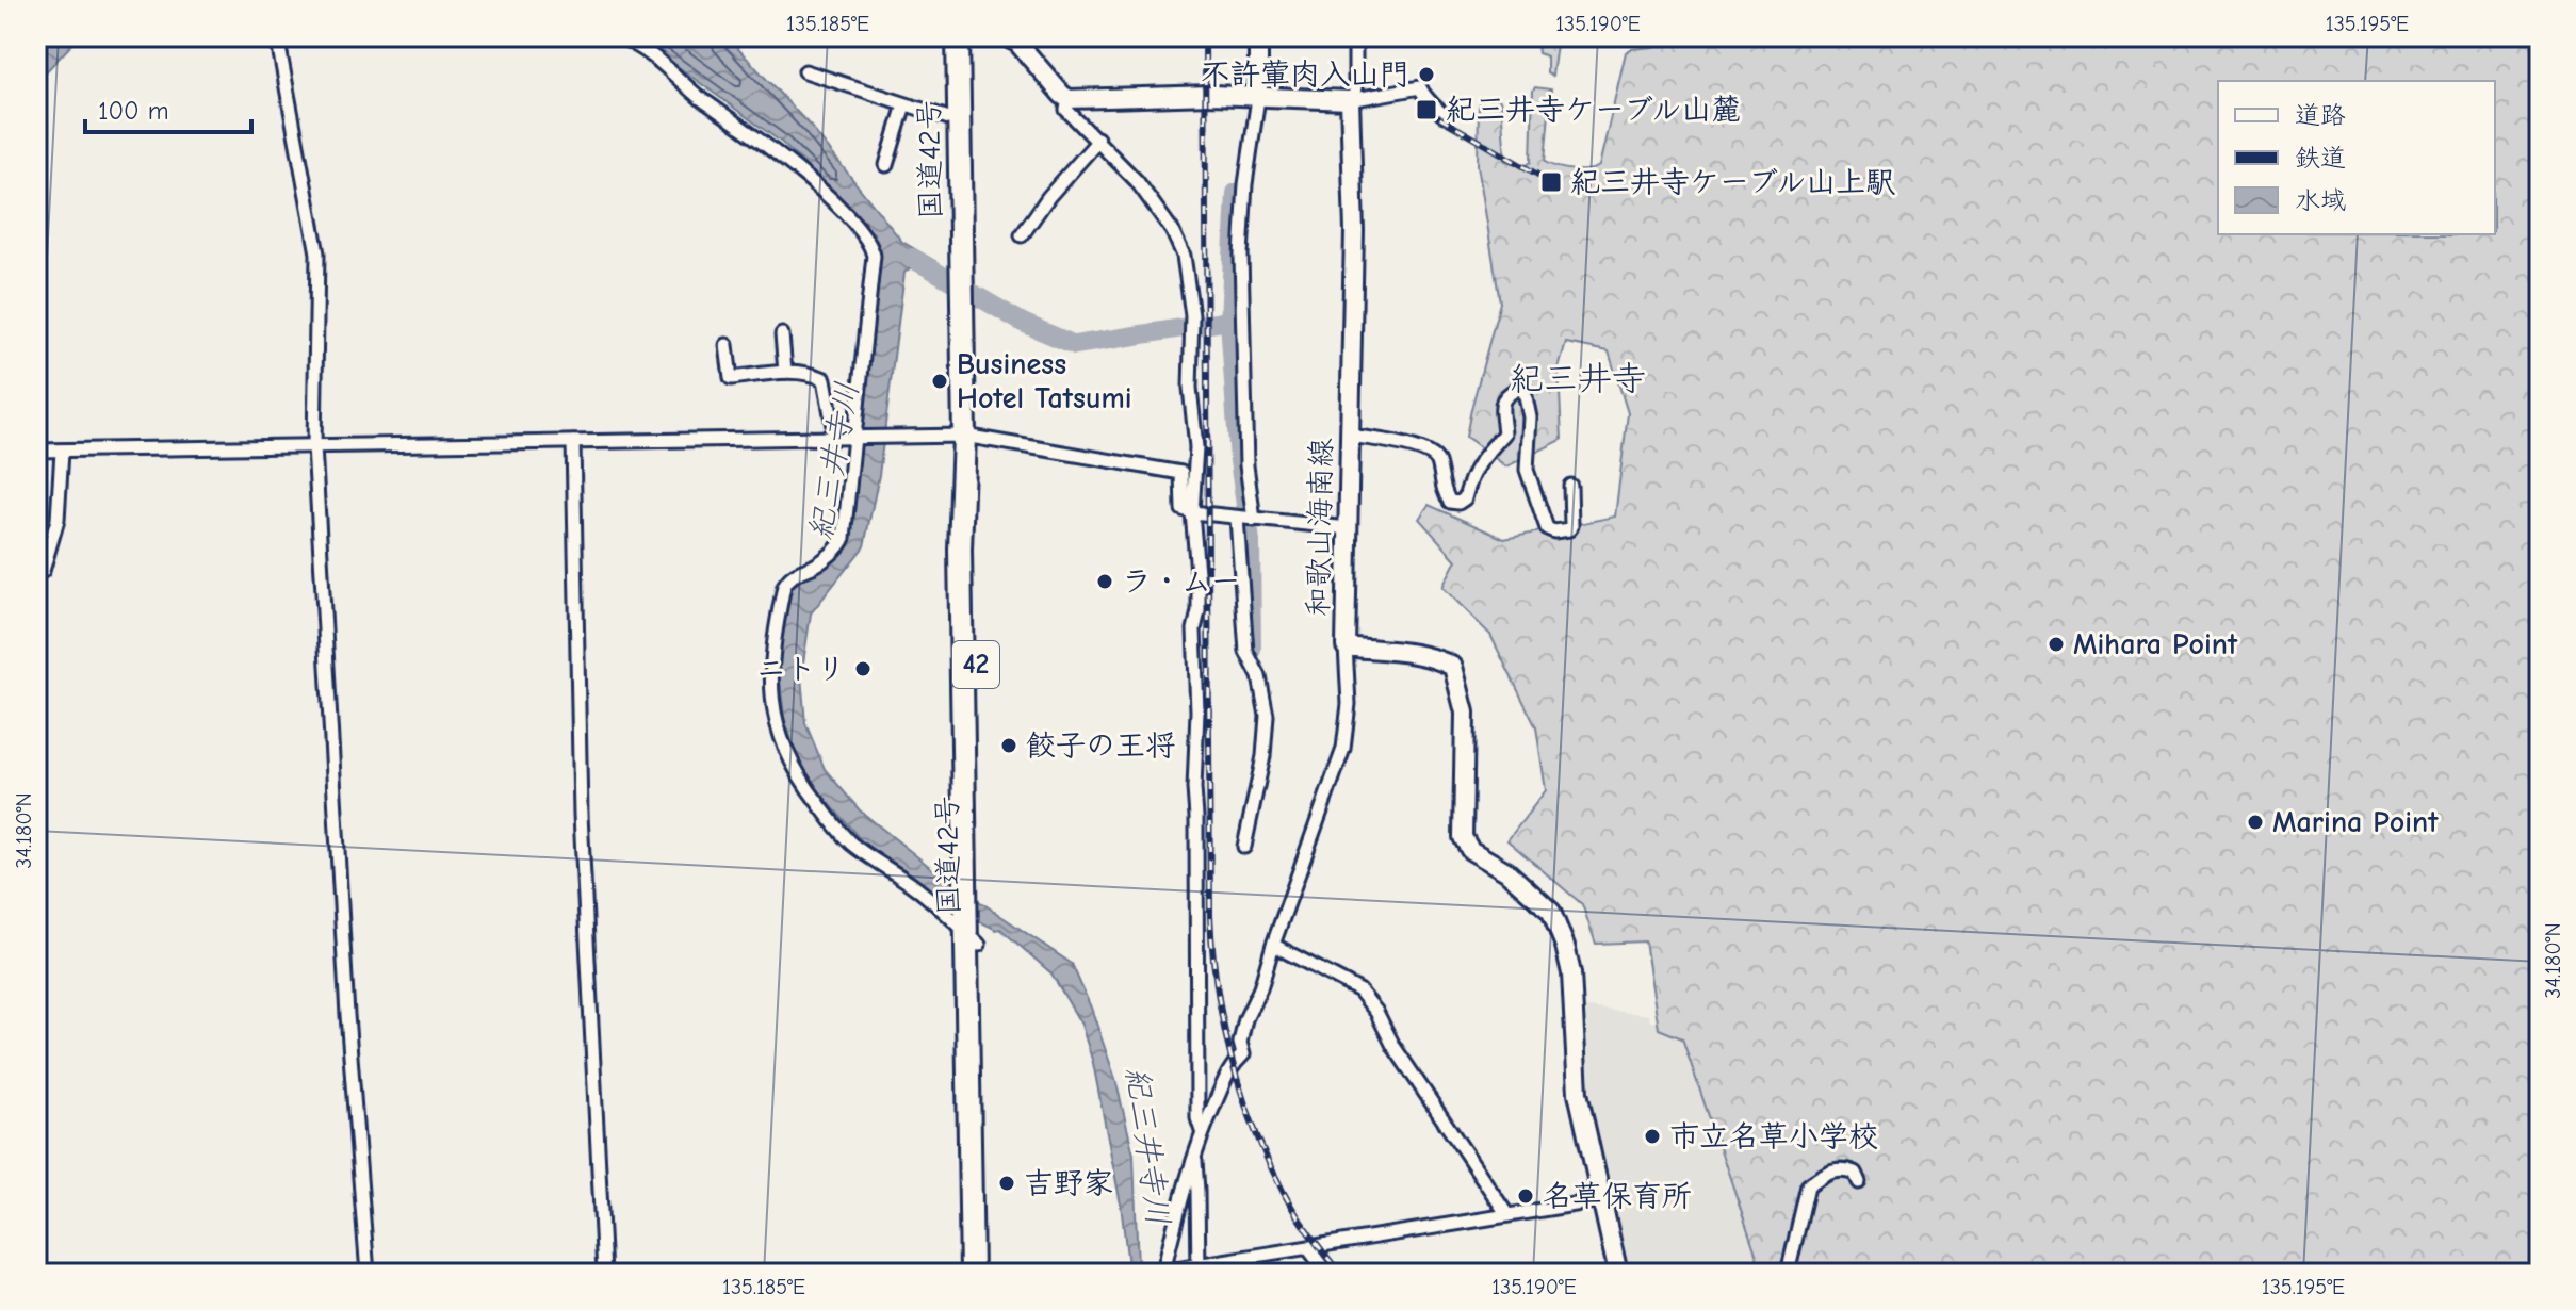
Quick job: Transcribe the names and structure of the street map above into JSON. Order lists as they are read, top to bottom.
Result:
{
  "streets": {
    "highway": ["国道42号", "42"],
    "main road": ["和歌山海南線"]
  },
  "districts": ["紀三井寺"],
  "water": ["紀三井寺川"],
  "places": {
    "other": [
      "不許葷肉入山門",
      "Business Hotel Tatsumi",
      "ラ・ムー",
      "Mihara Point",
      "ニトリ",
      "餃子の王将",
      "Marina Point",
      "市立名草小学校",
      "吉野家",
      "名草保育所"
    ],
    "transit": ["紀三井寺ケーブル山麓", "紀三井寺ケーブル山上駅"]
  },
  "legend": ["道路", "鉄道", "水域"],
  "scale_bar": "100 m",
  "coordinates": [
    "135.185°E",
    "135.190°E",
    "135.195°E",
    "34.180°N"
  ]
}
